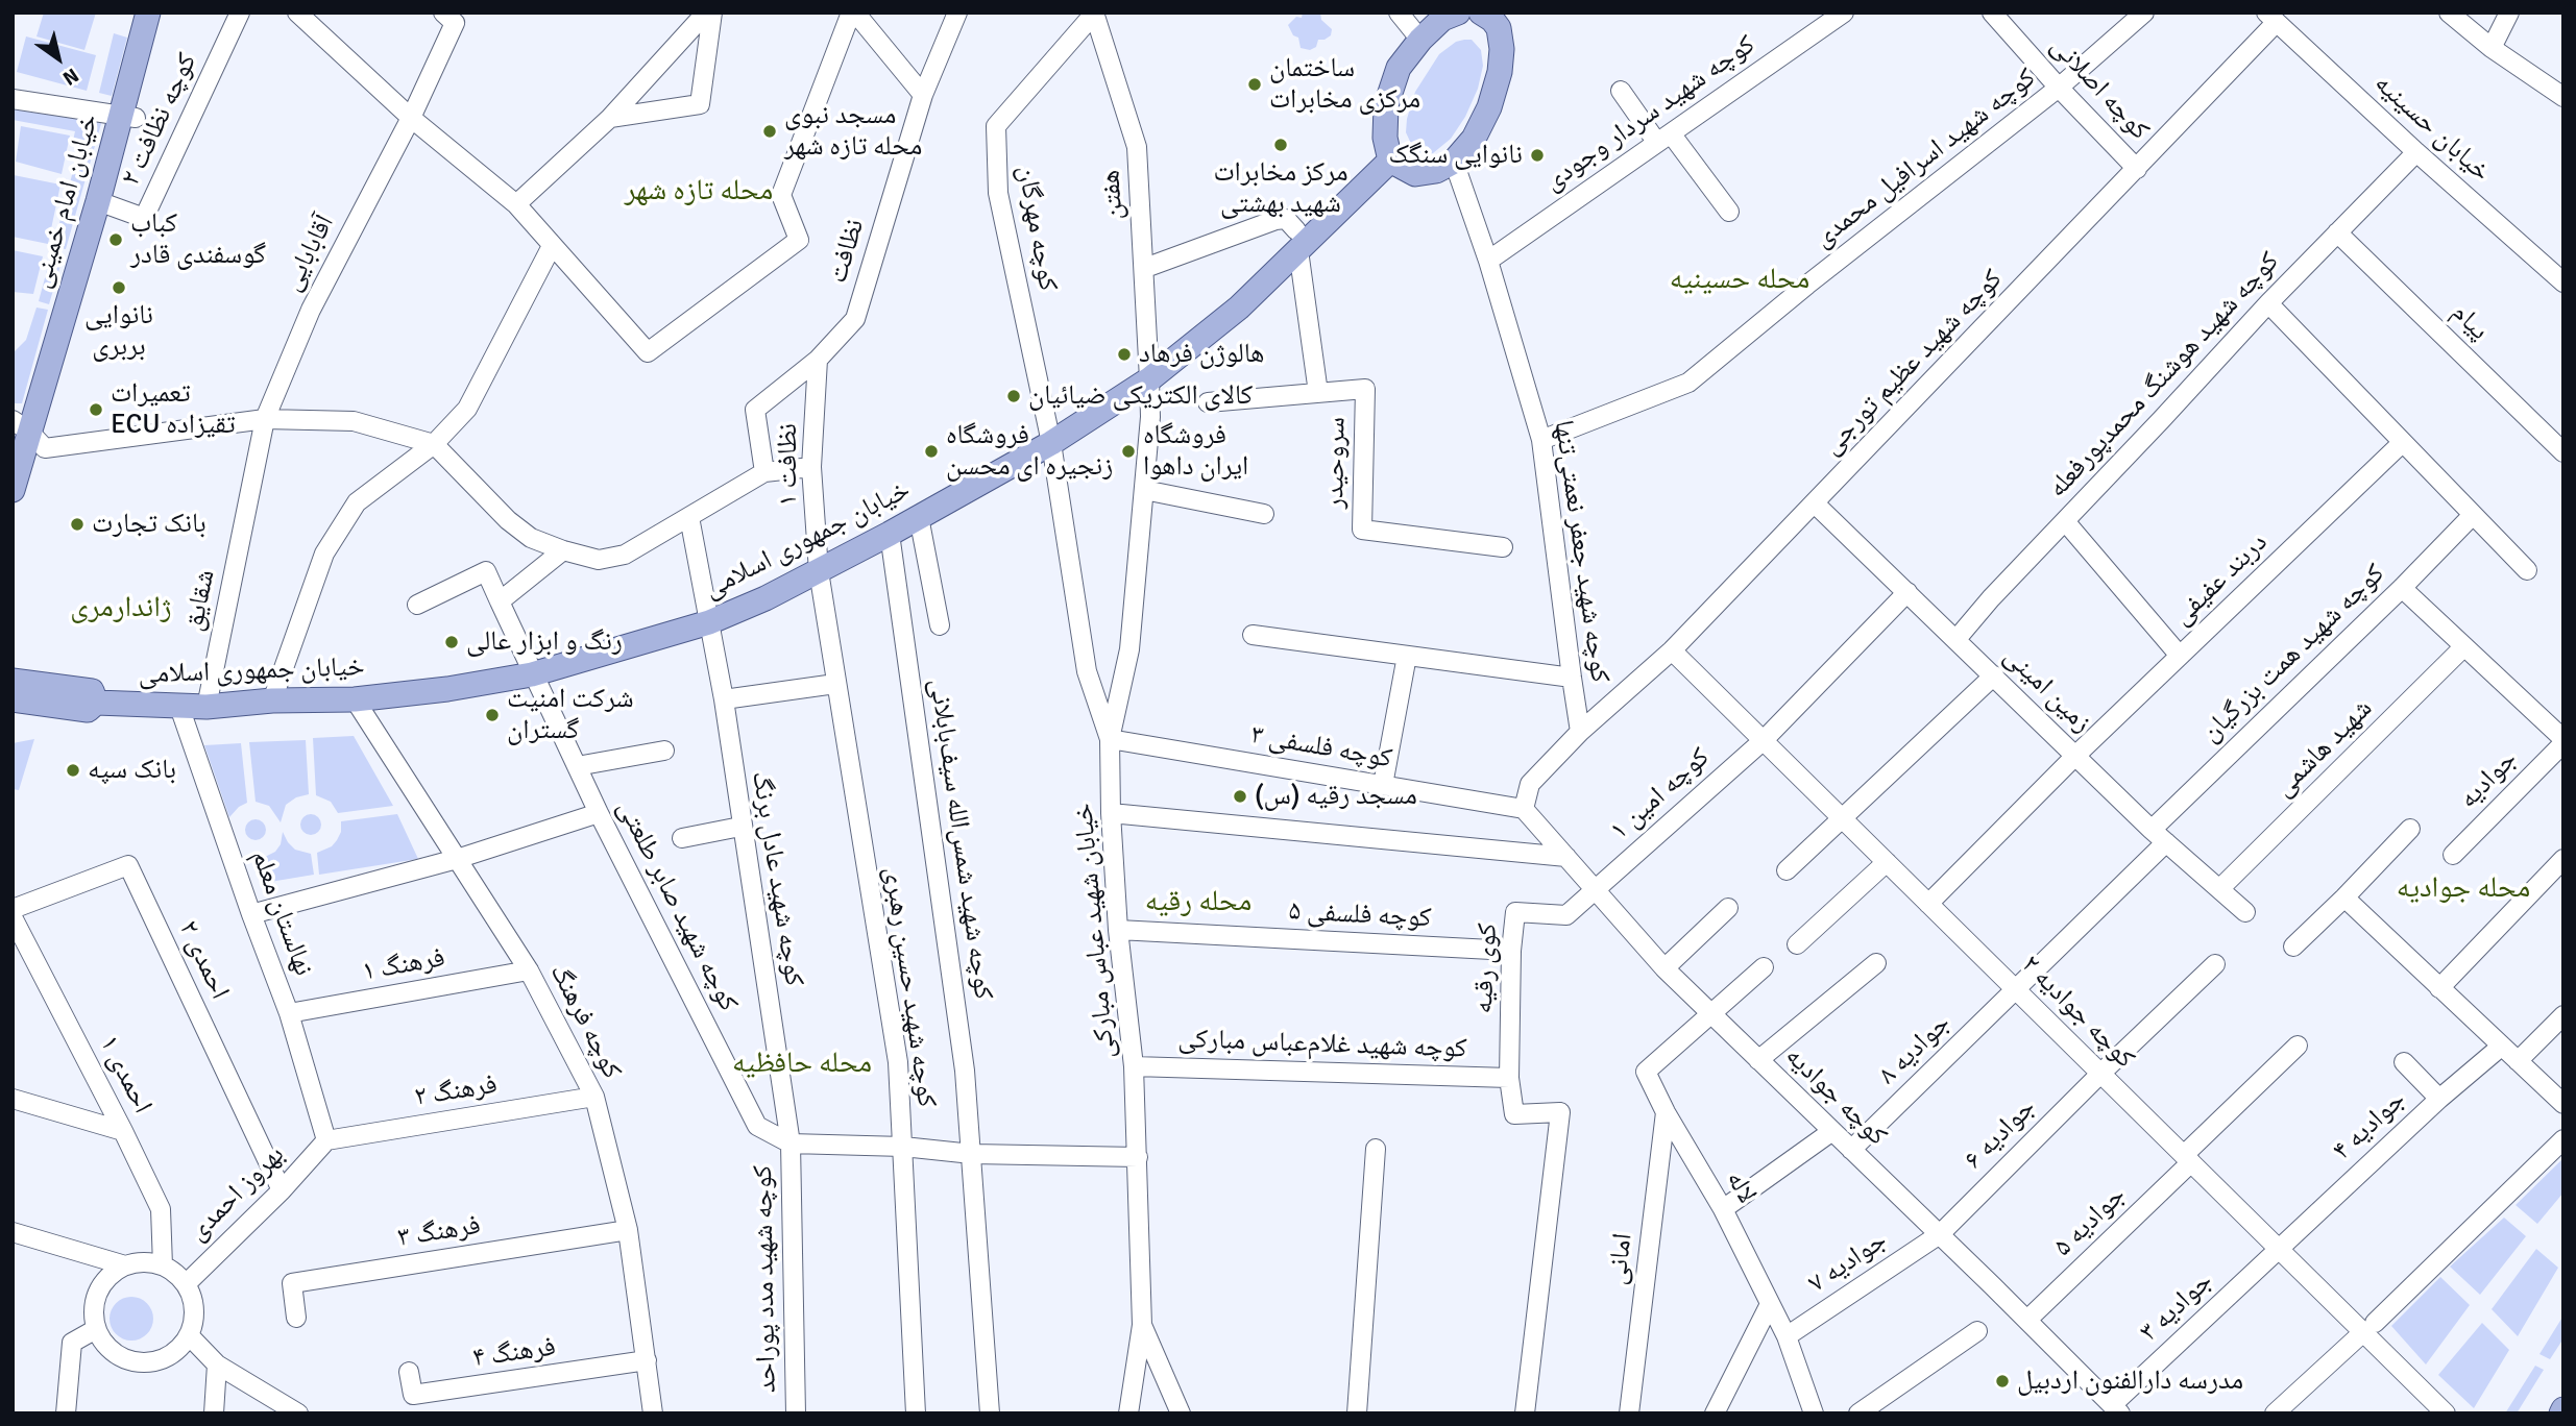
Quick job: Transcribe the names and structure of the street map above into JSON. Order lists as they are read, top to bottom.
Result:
{
  "streets": {
    "main road": ["خیابان امام خمینی", "خیابان جمهوری اسلامی"],
    "street": [
      "کوچه اصلانی",
      "کوچه شهید سردار وجودی",
      "کوچه نظافت ۲",
      "خیابان حسینیه",
      "کوچه شهید اسرافیل محمدی",
      "هفتن",
      "کوچه مهرگان",
      "نظافت",
      "آقابابایی",
      "پیام",
      "کوچه شهید عظیم تورجی",
      "کوچه شهید هوشنگ محمدپورفعله",
      "سروحیدر",
      "نظافت ۱",
      "کوچه شهید جعفر نعمتی‌تنها",
      "دربند عفیفی",
      "شقایق",
      "کوچه شهید همت بزرگیان",
      "زمین امینی",
      "کوچه فلسفی ۳",
      "شهید هاشمی",
      "جوادیه",
      "کوچه امین ۱",
      "کوچه شهید شمس‌الله سیف‌بابلانی",
      "کوچه شهید عادل برنگ",
      "کوچه شهید صابر طلعتی",
      "نهالستان معلم",
      "کوچه فلسفی ۵",
      "خیابان شهید عباس مبارکی",
      "احمدی ۲",
      "فرهنگ ۱",
      "کوی رقیه",
      "کوچه شهید حسین رهبری",
      "کوچه جوادیه ۲",
      "کوچه فرهنگ",
      "کوچه شهید غلام‌عباس مبارکی",
      "جوادیه ۸",
      "احمدی ۱",
      "فرهنگ ۲",
      "کوچه جوادیه",
      "جوادیه ۴",
      "جوادیه ۶",
      "لاله",
      "بهروز احمدی",
      "جوادیه ۵",
      "فرهنگ ۳",
      "امانی",
      "جوادیه ۷",
      "کوچه شهید مدد پوراحد",
      "جوادیه ۳",
      "فرهنگ ۴"
    ]
  },
  "crossings": [
    ["کوچه اصلانی", "کوچه شهید اسرافیل محمدی"],
    ["کوچه اصلانی", "کوچه شهید عظیم تورجی"],
    ["کوچه شهید سردار وجودی", "کوچه شهید جعفر نعمتی‌تنها"],
    ["کوچه نظافت ۲", "خیابان امام خمینی"],
    ["خیابان حسینیه", "کوچه شهید عظیم تورجی"],
    ["خیابان حسینیه", "کوچه شهید هوشنگ محمدپورفعله"],
    ["کوچه شهید اسرافیل محمدی", "کوچه شهید جعفر نعمتی‌تنها"],
    ["هفتن", "کوچه مهرگان"],
    ["هفتن", "خیابان جمهوری اسلامی"],
    ["هفتن", "کوچه فلسفی ۳"],
    ["هفتن", "خیابان شهید عباس مبارکی"],
    ["کوچه مهرگان", "خیابان جمهوری اسلامی"],
    ["کوچه مهرگان", "خیابان شهید عباس مبارکی"],
    ["نظافت", "نظافت ۱"],
    ["آقابابایی", "شقایق"],
    ["پیام", "کوچه شهید هوشنگ محمدپورفعله"],
    ["کوچه شهید عظیم تورجی", "کوچه شهید جعفر نعمتی‌تنها"],
    ["کوچه شهید عظیم تورجی", "زمین امینی"],
    ["کوچه شهید عظیم تورجی", "کوچه جوادیه ۲"],
    ["کوچه شهید هوشنگ محمدپورفعله", "زمین امینی"],
    ["سروحیدر", "خیابان جمهوری اسلامی"],
    ["نظافت ۱", "خیابان جمهوری اسلامی"],
    ["نظافت ۱", "کوچه شهید حسین رهبری"],
    ["خیابان جمهوری اسلامی", "شقایق"],
    ["خیابان جمهوری اسلامی", "کوچه شهید شمس‌الله سیف‌بابلانی"],
    ["خیابان جمهوری اسلامی", "کوچه شهید عادل برنگ"],
    ["خیابان جمهوری اسلامی", "کوچه شهید صابر طلعتی"],
    ["خیابان جمهوری اسلامی", "نهالستان معلم"],
    ["خیابان جمهوری اسلامی", "خیابان شهید عباس مبارکی"],
    ["خیابان جمهوری اسلامی", "کوچه شهید حسین رهبری"],
    ["خیابان جمهوری اسلامی", "کوچه فرهنگ"],
    ["دربند عفیفی", "زمین امینی"],
    ["دربند عفیفی", "کوچه جوادیه ۲"],
    ["کوچه شهید همت بزرگیان", "زمین امینی"],
    ["کوچه شهید همت بزرگیان", "کوچه جوادیه ۲"],
    ["کوچه شهید همت بزرگیان", "جوادیه ۸"],
    ["زمین امینی", "شهید هاشمی"],
    ["زمین امینی", "کوچه امین ۱"],
    ["کوچه فلسفی ۳", "خیابان شهید عباس مبارکی"],
    ["کوچه فلسفی ۳", "کوچه جوادیه"],
    ["کوچه امین ۱", "کوی رقیه"],
    ["کوچه امین ۱", "کوچه جوادیه ۲"],
    ["کوچه امین ۱", "کوچه جوادیه"],
    ["کوچه شهید عادل برنگ", "کوچه شهید صابر طلعتی"],
    ["کوچه شهید عادل برنگ", "کوچه شهید مدد پوراحد"],
    ["کوچه شهید صابر طلعتی", "کوچه شهید مدد پوراحد"],
    ["نهالستان معلم", "فرهنگ ۱"],
    ["نهالستان معلم", "فرهنگ ۲"],
    ["نهالستان معلم", "بهروز احمدی"],
    ["کوچه فلسفی ۵", "خیابان شهید عباس مبارکی"],
    ["کوچه فلسفی ۵", "کوی رقیه"],
    ["خیابان شهید عباس مبارکی", "کوچه شهید غلام‌عباس مبارکی"],
    ["احمدی ۲", "بهروز احمدی"],
    ["فرهنگ ۱", "کوچه فرهنگ"],
    ["کوی رقیه", "کوچه شهید غلام‌عباس مبارکی"],
    ["کوی رقیه", "کوچه جوادیه"],
    ["کوچه جوادیه ۲", "جوادیه ۸"],
    ["کوچه جوادیه ۲", "جوادیه ۴"],
    ["کوچه جوادیه ۲", "جوادیه ۶"],
    ["کوچه جوادیه ۲", "جوادیه ۵"],
    ["کوچه جوادیه ۲", "جوادیه ۳"],
    ["کوچه فرهنگ", "فرهنگ ۲"],
    ["کوچه فرهنگ", "فرهنگ ۳"],
    ["کوچه فرهنگ", "فرهنگ ۴"],
    ["جوادیه ۸", "کوچه جوادیه"],
    ["احمدی ۱", "بهروز احمدی"],
    ["فرهنگ ۲", "بهروز احمدی"],
    ["کوچه جوادیه", "جوادیه ۶"],
    ["کوچه جوادیه", "لاله"],
    ["کوچه جوادیه", "جوادیه ۵"],
    ["کوچه جوادیه", "جوادیه ۷"],
    ["کوچه جوادیه", "جوادیه ۳"],
    ["جوادیه ۴", "جوادیه ۳"],
    ["جوادیه ۶", "جوادیه ۷"],
    ["لاله", "امانی"],
    ["لاله", "جوادیه ۷"]
  ],
  "districts": [
    "محله تازه شهر",
    "محله حسینیه",
    "ژاندارمری",
    "محله جوادیه",
    "محله رقیه",
    "محله حافظیه"
  ],
  "places": [
    "ساختمان مرکزی مخابرات",
    "مسجد نبوی محله تازه شهر",
    "مرکز مخابرات شهید بهشتی",
    "نانوایی سنگک",
    "کباب گوسفندی قادر",
    "نانوایی بربری",
    "هالوژن فرهاد",
    "کالای الکتریکی ضیائیان",
    "تعمیرات ECU تقیزاده",
    "فروشگاه زنجیره ای محسن",
    "فروشگاه ایران داهوا",
    "بانک تجارت",
    "رنگ و ابزار عالی",
    "شرکت امنیت گستران",
    "بانک سپه",
    "مسجد رقیه (س)",
    "مدرسه دارالفنون اردبیل"
  ],
  "north": "bottom right"
}
